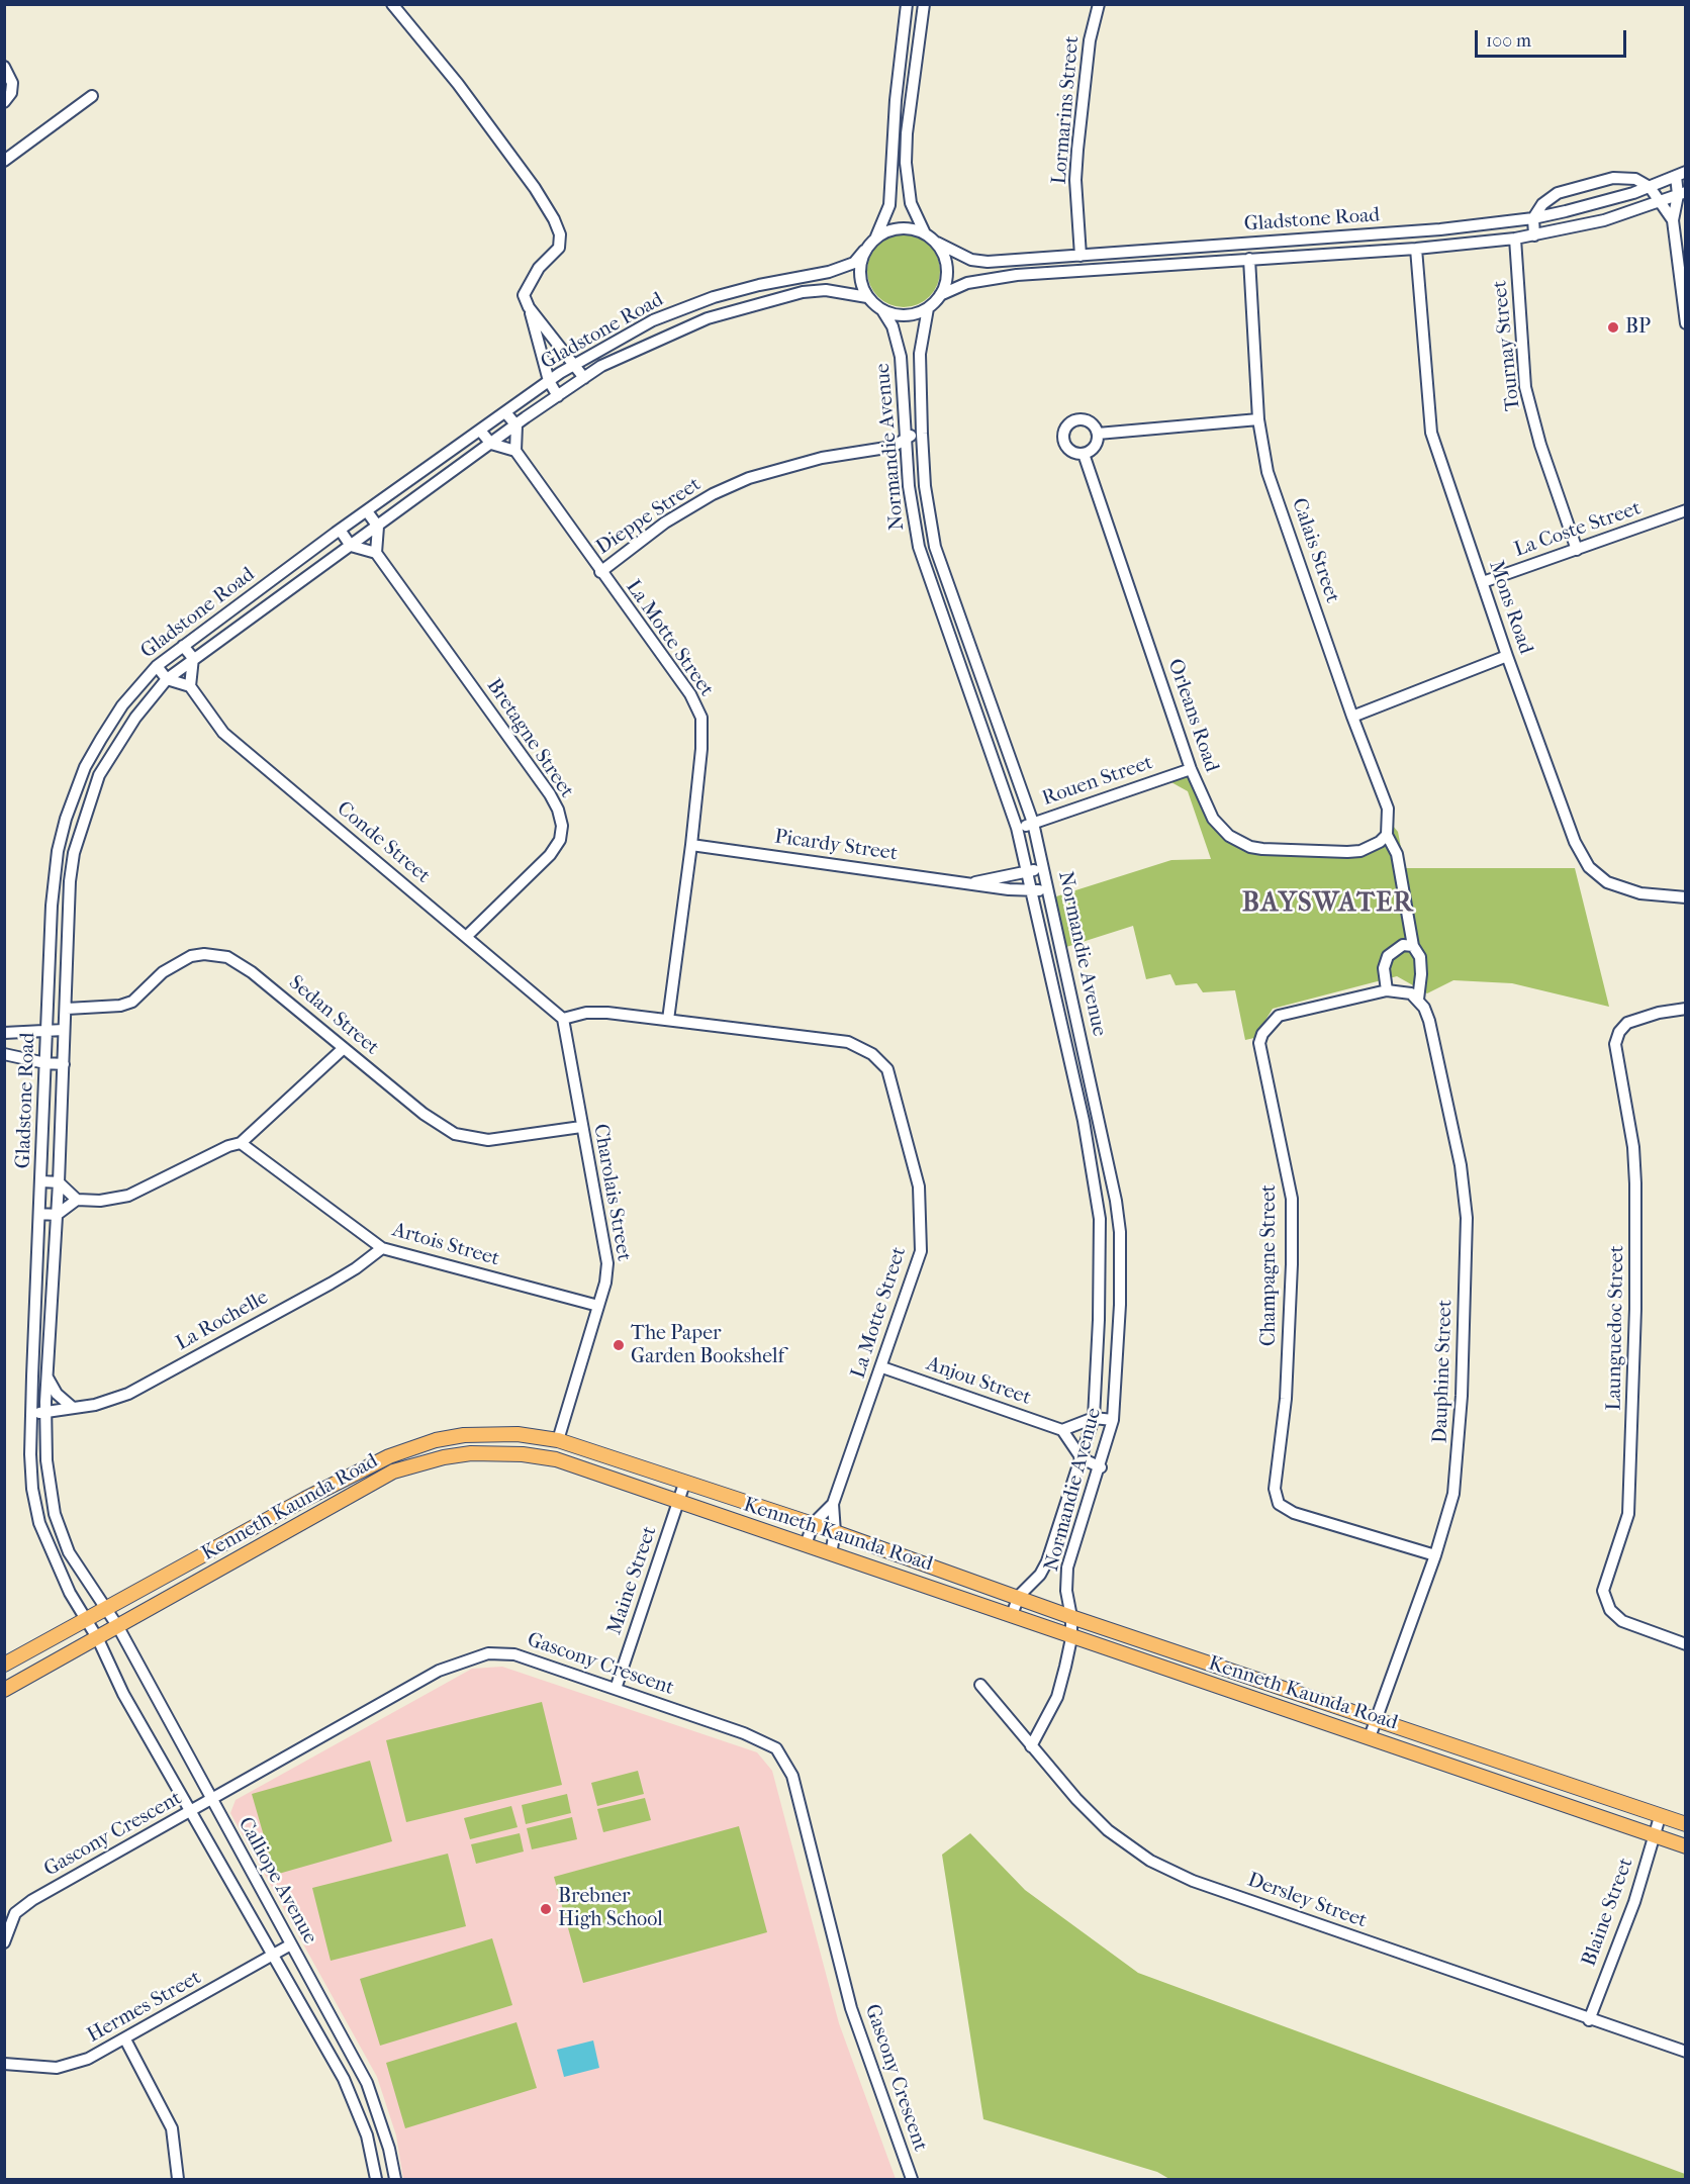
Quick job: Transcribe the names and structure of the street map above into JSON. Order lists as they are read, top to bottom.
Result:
{
  "streets": {
    "main road": ["Kenneth Kaunda Road"],
    "street": [
      "Lormarins Street",
      "Gladstone Road",
      "Tournay Street",
      "Normandie Avenue",
      "Dieppe Street",
      "La Coste Street",
      "Calais Street",
      "Mons Road",
      "La Motte Street",
      "Orleans Road",
      "Bretagne Street",
      "Rouen Street",
      "Conde Street",
      "Picardy Street",
      "Sedan Street",
      "Charolais Street",
      "Artois Street",
      "Champagne Street",
      "La Rochelle",
      "Launguedoc Street",
      "Dauphine Street",
      "Anjou Street",
      "Maine Street",
      "Gascony Crescent",
      "Calliope Avenue",
      "Dersley Street",
      "Blaine Street",
      "Hermes Street"
    ]
  },
  "crossings": [
    ["Lormarins Street", "Gladstone Road"],
    ["Gladstone Road", "Tournay Street"],
    ["Gladstone Road", "Normandie Avenue"],
    ["Gladstone Road", "Calais Street"],
    ["Gladstone Road", "Mons Road"],
    ["Gladstone Road", "Sedan Street"],
    ["Gladstone Road", "La Rochelle"],
    ["Gladstone Road", "Kenneth Kaunda Road"],
    ["Gladstone Road", "Calliope Avenue"],
    ["Tournay Street", "La Coste Street"],
    ["Normandie Avenue", "Dieppe Street"],
    ["Normandie Avenue", "Rouen Street"],
    ["Normandie Avenue", "Picardy Street"],
    ["Normandie Avenue", "Kenneth Kaunda Road"],
    ["Normandie Avenue", "Dersley Street"],
    ["Dieppe Street", "La Motte Street"],
    ["La Coste Street", "Mons Road"],
    ["Calais Street", "Orleans Road"],
    ["La Motte Street", "Conde Street"],
    ["La Motte Street", "Picardy Street"],
    ["La Motte Street", "Charolais Street"],
    ["La Motte Street", "Anjou Street"],
    ["La Motte Street", "Kenneth Kaunda Road"],
    ["Orleans Road", "Rouen Street"],
    ["Bretagne Street", "Conde Street"],
    ["Conde Street", "Charolais Street"],
    ["Sedan Street", "Charolais Street"],
    ["Charolais Street", "Artois Street"],
    ["Charolais Street", "Kenneth Kaunda Road"],
    ["Artois Street", "La Rochelle"],
    ["Champagne Street", "Dauphine Street"],
    ["Dauphine Street", "Kenneth Kaunda Road"],
    ["Kenneth Kaunda Road", "Maine Street"],
    ["Kenneth Kaunda Road", "Calliope Avenue"],
    ["Kenneth Kaunda Road", "Blaine Street"],
    ["Maine Street", "Gascony Crescent"],
    ["Gascony Crescent", "Calliope Avenue"],
    ["Calliope Avenue", "Hermes Street"],
    ["Dersley Street", "Blaine Street"]
  ],
  "districts": ["BAYSWATER"],
  "places": ["BP", "The Paper Garden Bookshelf", "Brebner High School"],
  "scale_bar": "100 m"
}
